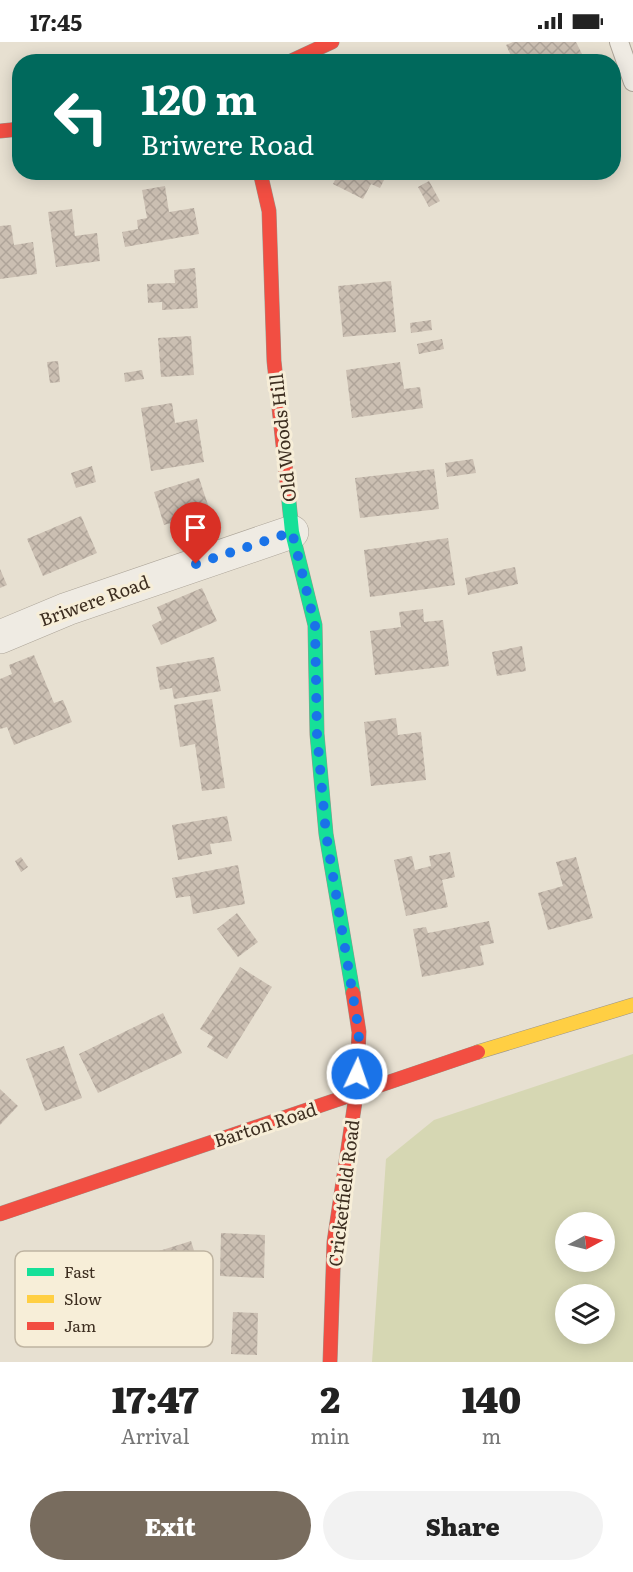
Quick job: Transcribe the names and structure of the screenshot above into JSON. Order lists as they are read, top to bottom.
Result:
{
  "streets": {
    "street": [
      "Old Woods Hill",
      "Briwere Road",
      "Barton Road",
      "Cricketfield Road"
    ]
  },
  "crossings": [
    ["Old Woods Hill", "Briwere Road"],
    ["Old Woods Hill", "Barton Road"],
    ["Old Woods Hill", "Cricketfield Road"],
    ["Barton Road", "Cricketfield Road"]
  ],
  "legend": ["Fast", "Slow", "Jam"],
  "north": "right",
  "page": {
    "status": "17:45",
    "turn": ["120 m", "Briwere Road"],
    "eta": [
      "17:47",
      "Arrival",
      "2",
      "min",
      "140",
      "m"
    ],
    "buttons": ["Exit", "Share"]
  }
}
